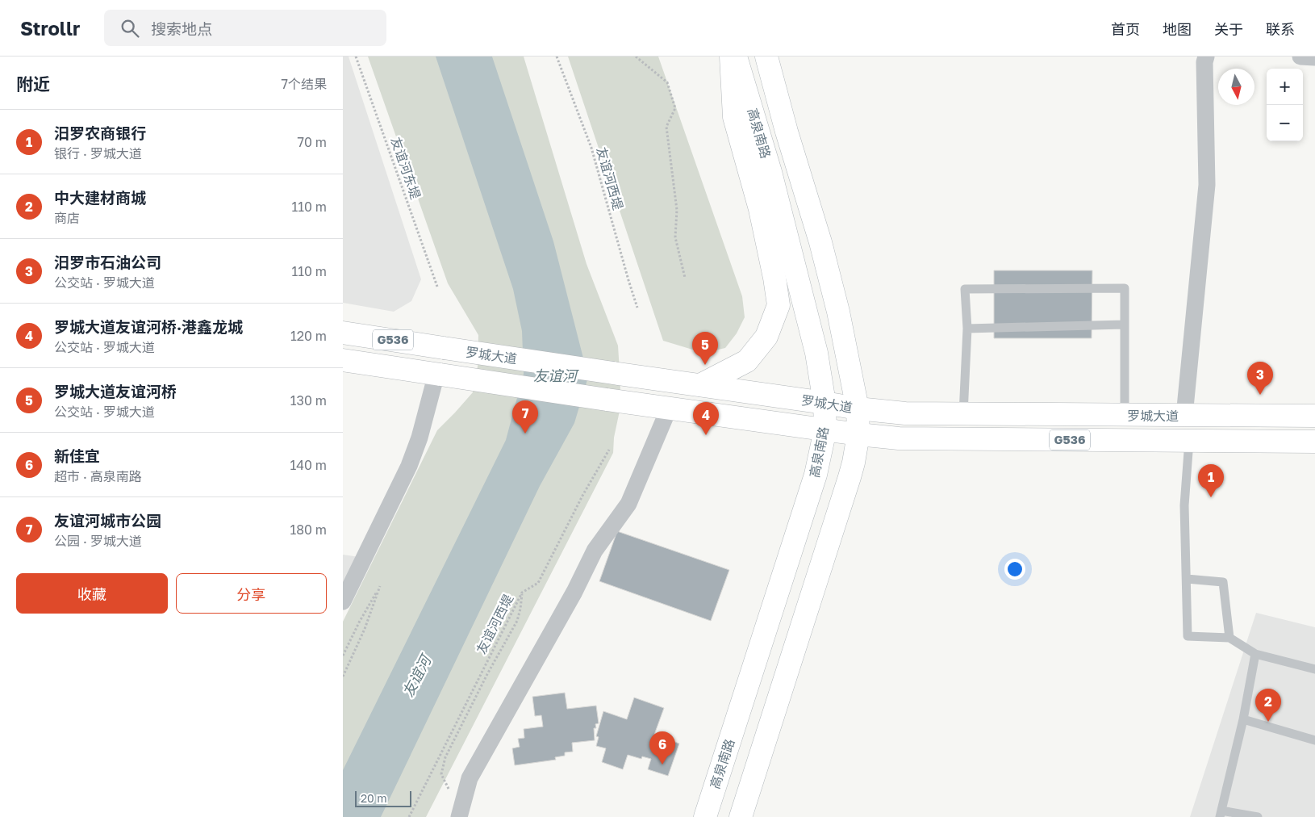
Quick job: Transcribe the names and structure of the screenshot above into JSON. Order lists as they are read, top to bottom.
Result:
{
  "streets": {
    "main road": ["高泉南路", "G536", "罗城大道"],
    "path": ["友谊河东堤", "友谊河西堤"]
  },
  "crossings": [
    ["高泉南路", "罗城大道"]
  ],
  "water": ["友谊河"],
  "scale_bar": "20 m",
  "north": "bottom",
  "page": {
    "header": "Strollr",
    "search": "搜索地点",
    "nav": [
      "首页",
      "地图",
      "关于",
      "联系"
    ],
    "heading": ["附近", "7个结果"],
    "map_buttons": ["+", "−"],
    "list": [
      {
        "mark": "1",
        "name": "汨罗农商银行",
        "note": "银行 · 罗城大道",
        "value": "70 m"
      },
      {
        "mark": "2",
        "name": "中大建材商城",
        "note": "商店",
        "value": "110 m"
      },
      {
        "mark": "3",
        "name": "汨罗市石油公司",
        "note": "公交站 · 罗城大道",
        "value": "110 m"
      },
      {
        "mark": "4",
        "name": "罗城大道友谊河桥·港鑫龙城",
        "note": "公交站 · 罗城大道",
        "value": "120 m"
      },
      {
        "mark": "5",
        "name": "罗城大道友谊河桥",
        "note": "公交站 · 罗城大道",
        "value": "130 m"
      },
      {
        "mark": "6",
        "name": "新佳宜",
        "note": "超市 · 高泉南路",
        "value": "140 m"
      },
      {
        "mark": "7",
        "name": "友谊河城市公园",
        "note": "公园 · 罗城大道",
        "value": "180 m"
      }
    ],
    "pins": [
      "5",
      "3",
      "7",
      "4",
      "1",
      "2",
      "6"
    ],
    "buttons": ["收藏", "分享"],
    "scale": "20 m"
  }
}
